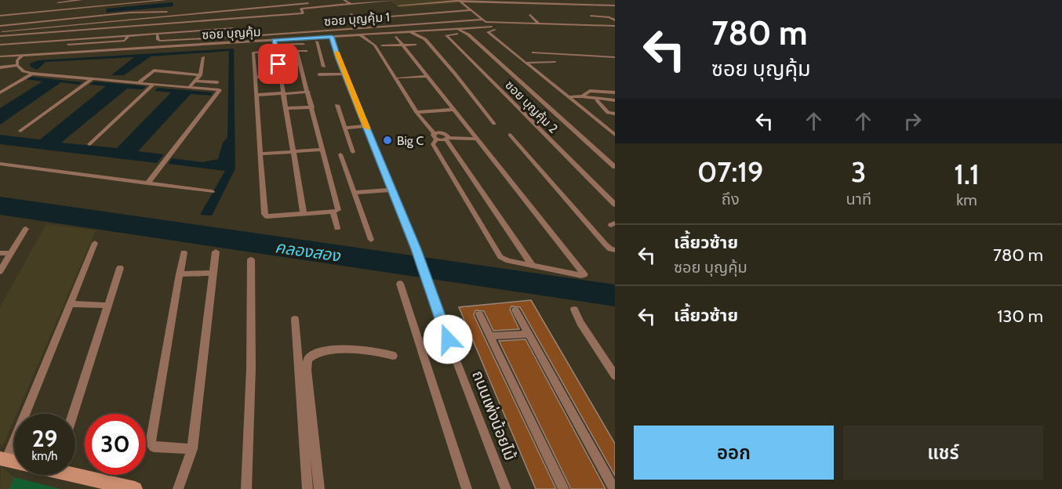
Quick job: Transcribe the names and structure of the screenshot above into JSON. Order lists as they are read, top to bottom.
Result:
{
  "streets": {
    "street": [
      "ซอย บุญคุ้ม 1",
      "ซอย บุญคุ้ม",
      "ซอย บุญคุ้ม 2",
      "ถนนเพ่งน้อยไม้"
    ]
  },
  "crossings": [
    ["ซอย บุญคุ้ม 1", "ซอย บุญคุ้ม"],
    ["ซอย บุญคุ้ม", "ถนนเพ่งน้อยไม้"]
  ],
  "water": ["คลองสอง"],
  "places": ["Big C"],
  "page": {
    "turn": ["780 m", "ซอย บุญคุ้ม"],
    "eta": [
      "07:19",
      "ถึง",
      "3",
      "นาที",
      "1.1",
      "km"
    ],
    "list": [
      {
        "name": "เลี้ยวซ้าย",
        "note": "ซอย บุญคุ้ม",
        "value": "780 m"
      },
      {
        "name": "เลี้ยวซ้าย",
        "value": "130 m"
      }
    ],
    "speed": "29 km/h",
    "limit": "30",
    "buttons": ["ออก", "แชร์"]
  }
}
